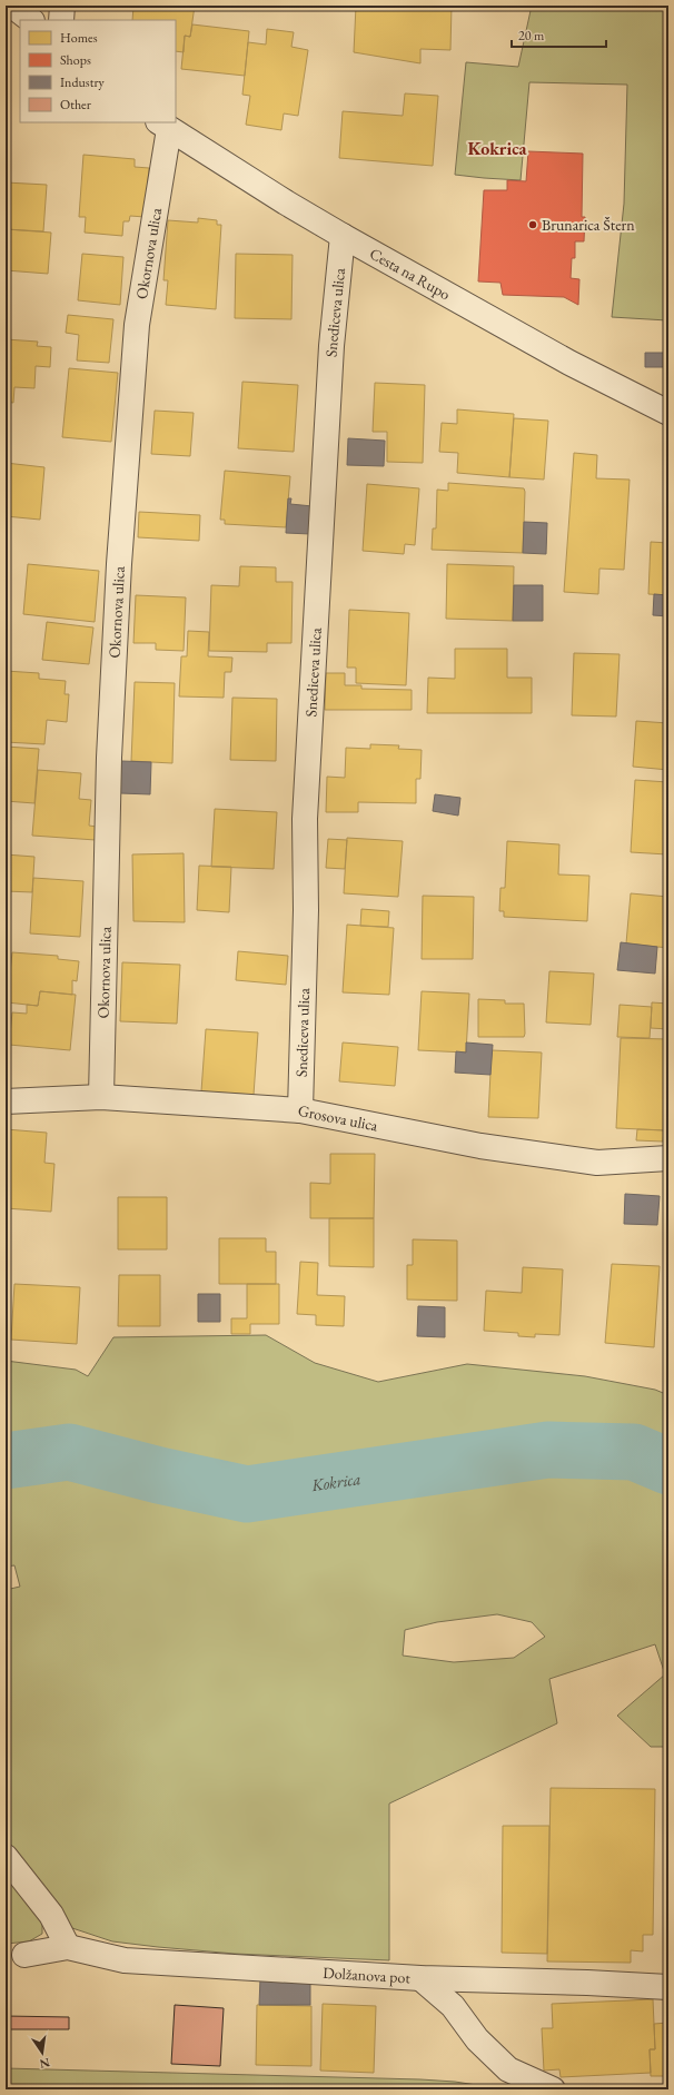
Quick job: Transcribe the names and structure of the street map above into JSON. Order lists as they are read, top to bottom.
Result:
{
  "streets": {
    "street": [
      "Okornova ulica",
      "Cesta na Rupo",
      "Snediceva ulica",
      "Grosova ulica",
      "Dolžanova pot"
    ]
  },
  "crossings": [
    ["Okornova ulica", "Cesta na Rupo"],
    ["Okornova ulica", "Grosova ulica"],
    ["Cesta na Rupo", "Snediceva ulica"],
    ["Snediceva ulica", "Grosova ulica"]
  ],
  "districts": ["Kokrica"],
  "water": ["Kokrica"],
  "places": ["Brunarica Štern"],
  "legend": [
    "Homes",
    "Shops",
    "Industry",
    "Other"
  ],
  "scale_bar": "20 m",
  "north": "bottom"
}
